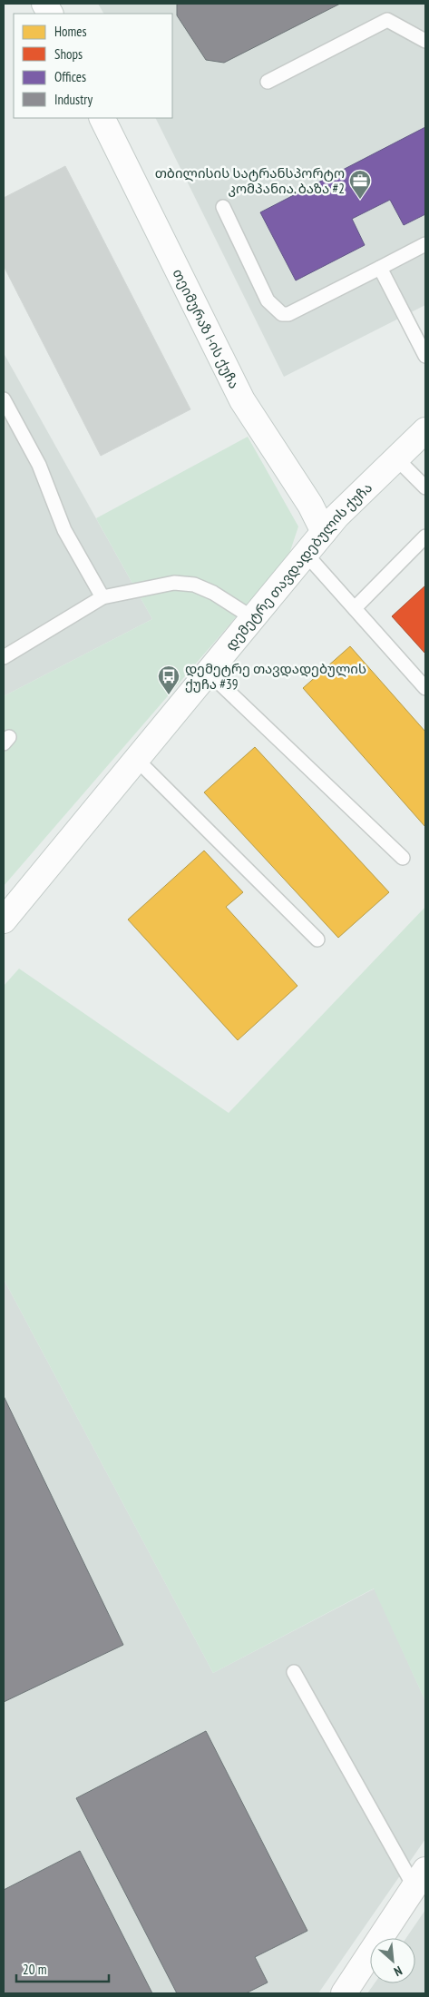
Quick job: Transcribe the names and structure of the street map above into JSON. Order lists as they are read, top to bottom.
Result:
{
  "streets": {
    "main road": ["თეიმურაზ I-ის ქუჩა", "დემეტრე თავდადებულის ქუჩა"]
  },
  "crossings": [
    ["თეიმურაზ I-ის ქუჩა", "დემეტრე თავდადებულის ქუჩა"]
  ],
  "places": {
    "office": ["თბილისის სატრანსპორტო კომპანია. ბაზა #2"],
    "bus stop": ["დემეტრე თავდადებულის ქუჩა #39"]
  },
  "legend": [
    "Homes",
    "Shops",
    "Offices",
    "Industry"
  ],
  "scale_bar": "20 m",
  "north": "bottom right"
}
